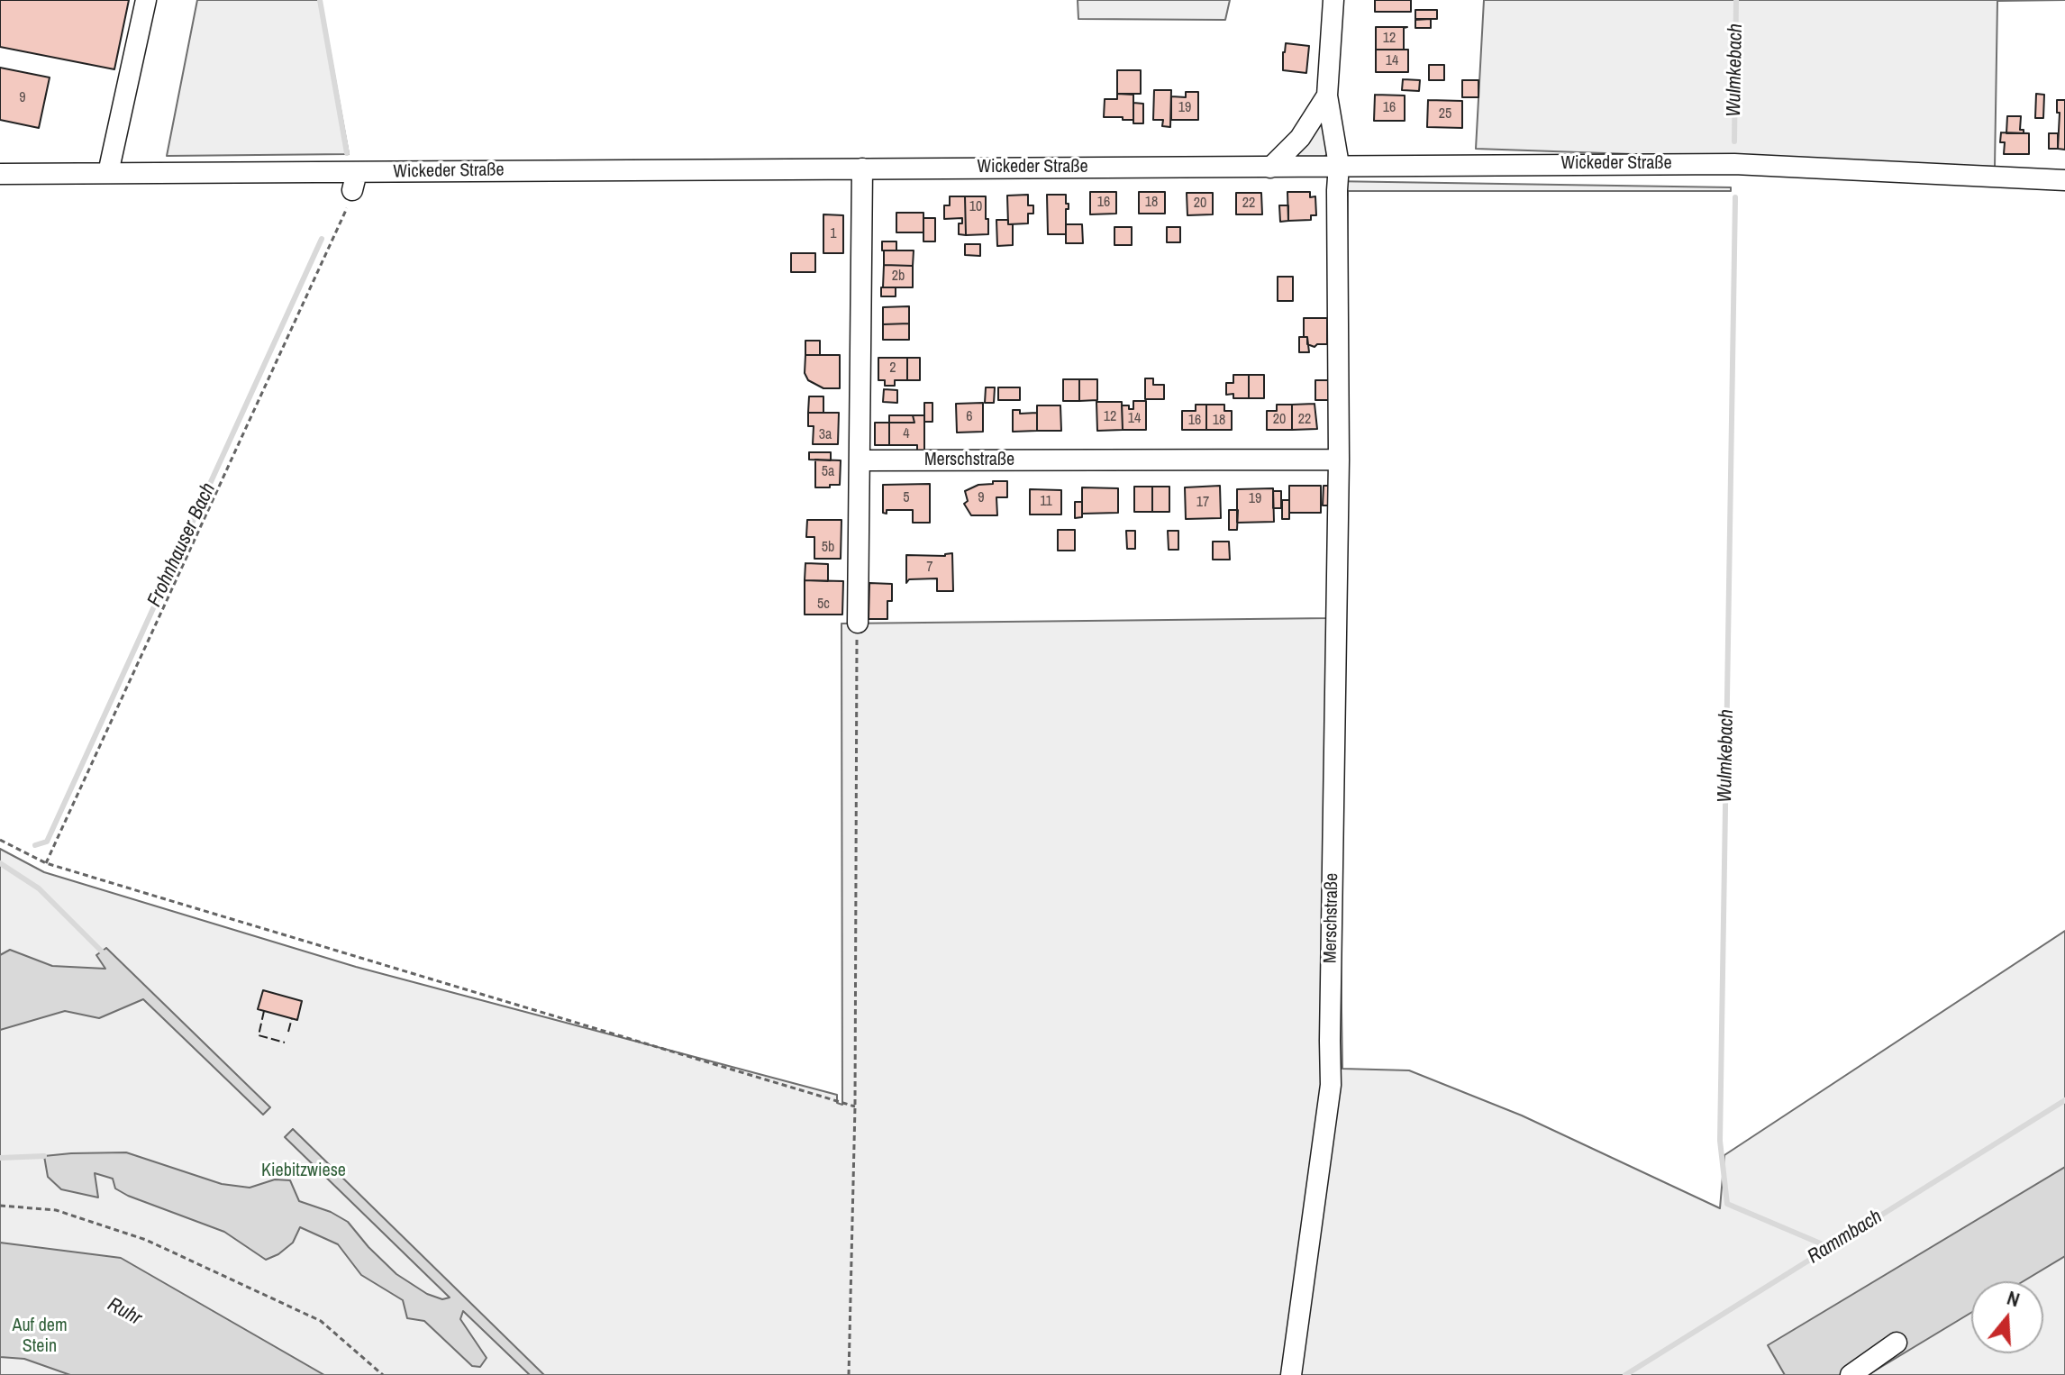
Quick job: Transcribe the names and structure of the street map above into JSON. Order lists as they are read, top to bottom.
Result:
{
  "streets": {
    "street": ["Wickeder Straße", "Merschstraße"]
  },
  "crossings": [
    ["Wickeder Straße", "Merschstraße"]
  ],
  "water": [
    "Wulmkebach",
    "Frohnhauser Bach",
    "Rammbach",
    "Ruhr"
  ],
  "parks": ["Kiebitzwiese", "Auf dem Stein"],
  "house_numbers": [
    "12",
    "14",
    "9",
    "19",
    "16",
    "25",
    "16",
    "18",
    "20",
    "22",
    "10",
    "1",
    "2b",
    "2",
    "6",
    "12",
    "14",
    "20",
    "22",
    "16",
    "18",
    "4",
    "3a",
    "5a",
    "5",
    "9",
    "19",
    "11",
    "17",
    "5b",
    "7",
    "5c"
  ],
  "north": "top"
}
